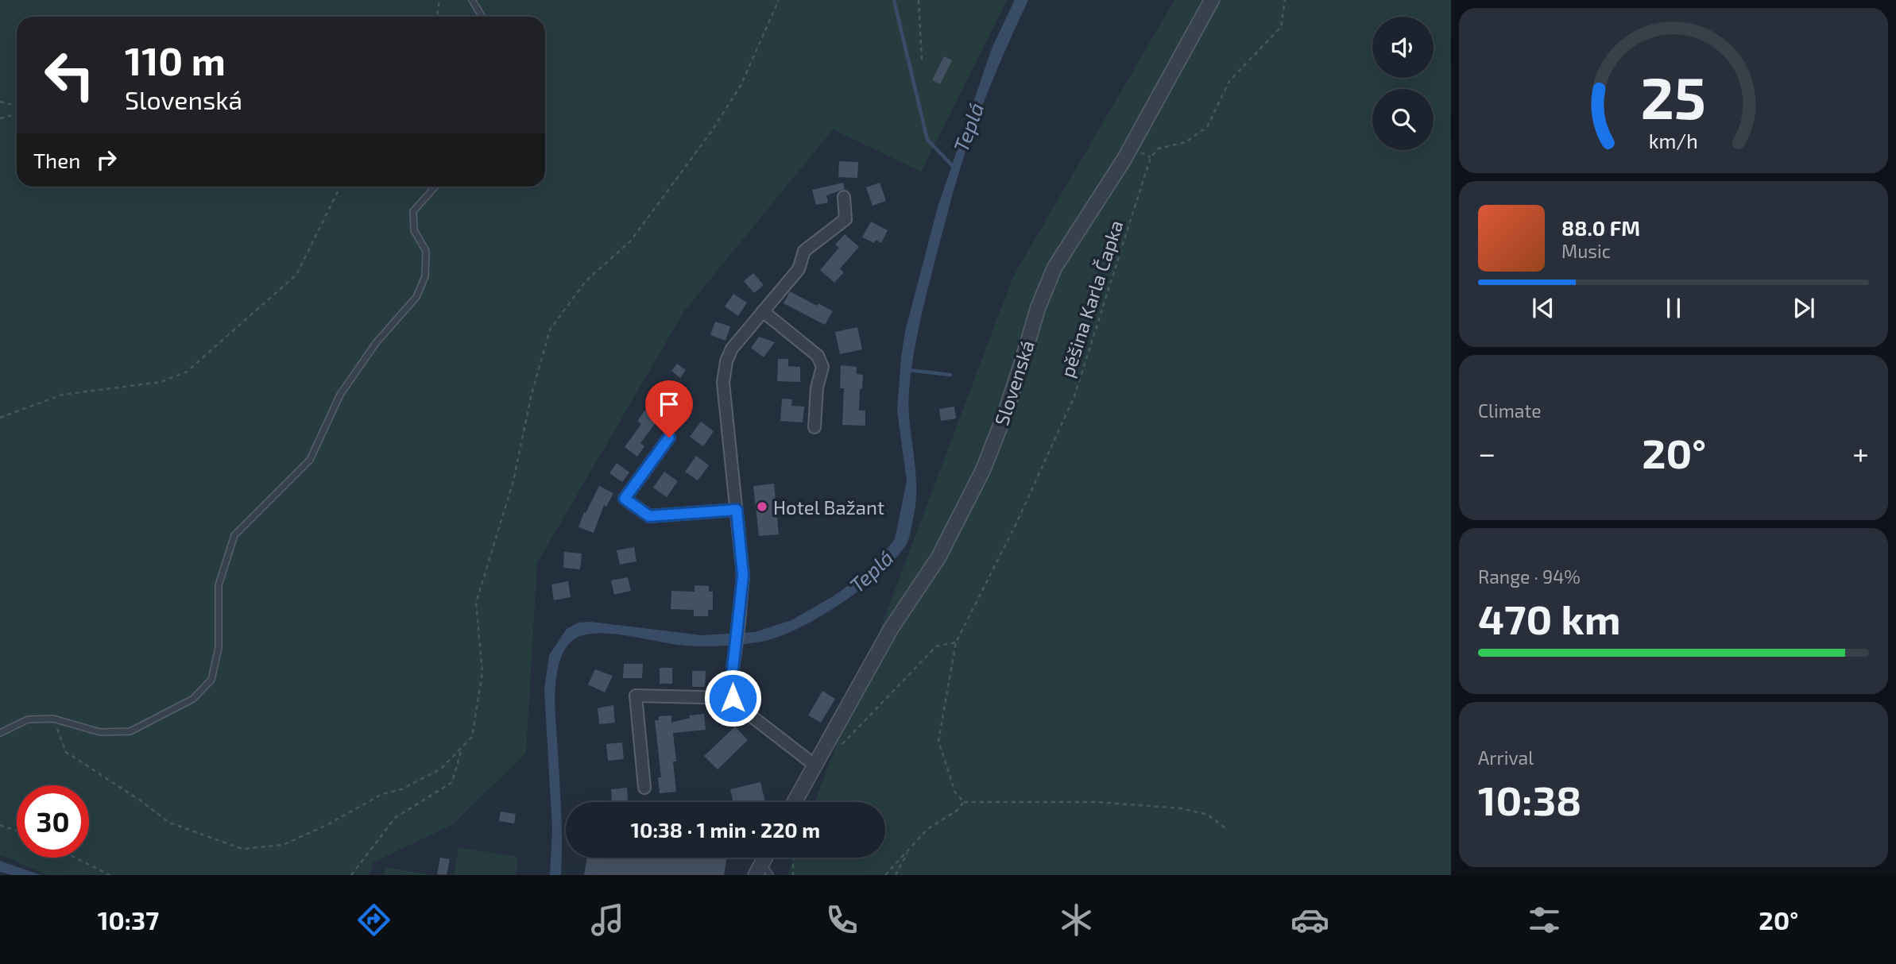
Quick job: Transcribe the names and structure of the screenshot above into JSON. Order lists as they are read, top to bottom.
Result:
{
  "streets": {
    "street": ["Slovenská"],
    "path": ["pěšina Karla Čapka"]
  },
  "water": ["Teplá"],
  "places": ["Hotel Bažant"],
  "page": {
    "turn": ["110 m", "Slovenská"],
    "then": "Then",
    "song": ["88.0 FM", "Music"],
    "tile": [
      "Climate",
      ["Range · 94%", "470 km"],
      ["Arrival", "10:38"]
    ],
    "heat": ["−", "20°", "+"],
    "limit": "30",
    "trip": "10:38 · 1 min · 220 m",
    "tabs": ["10:37", "20°"],
    "gauge": ["25", "km/h"]
  }
}
